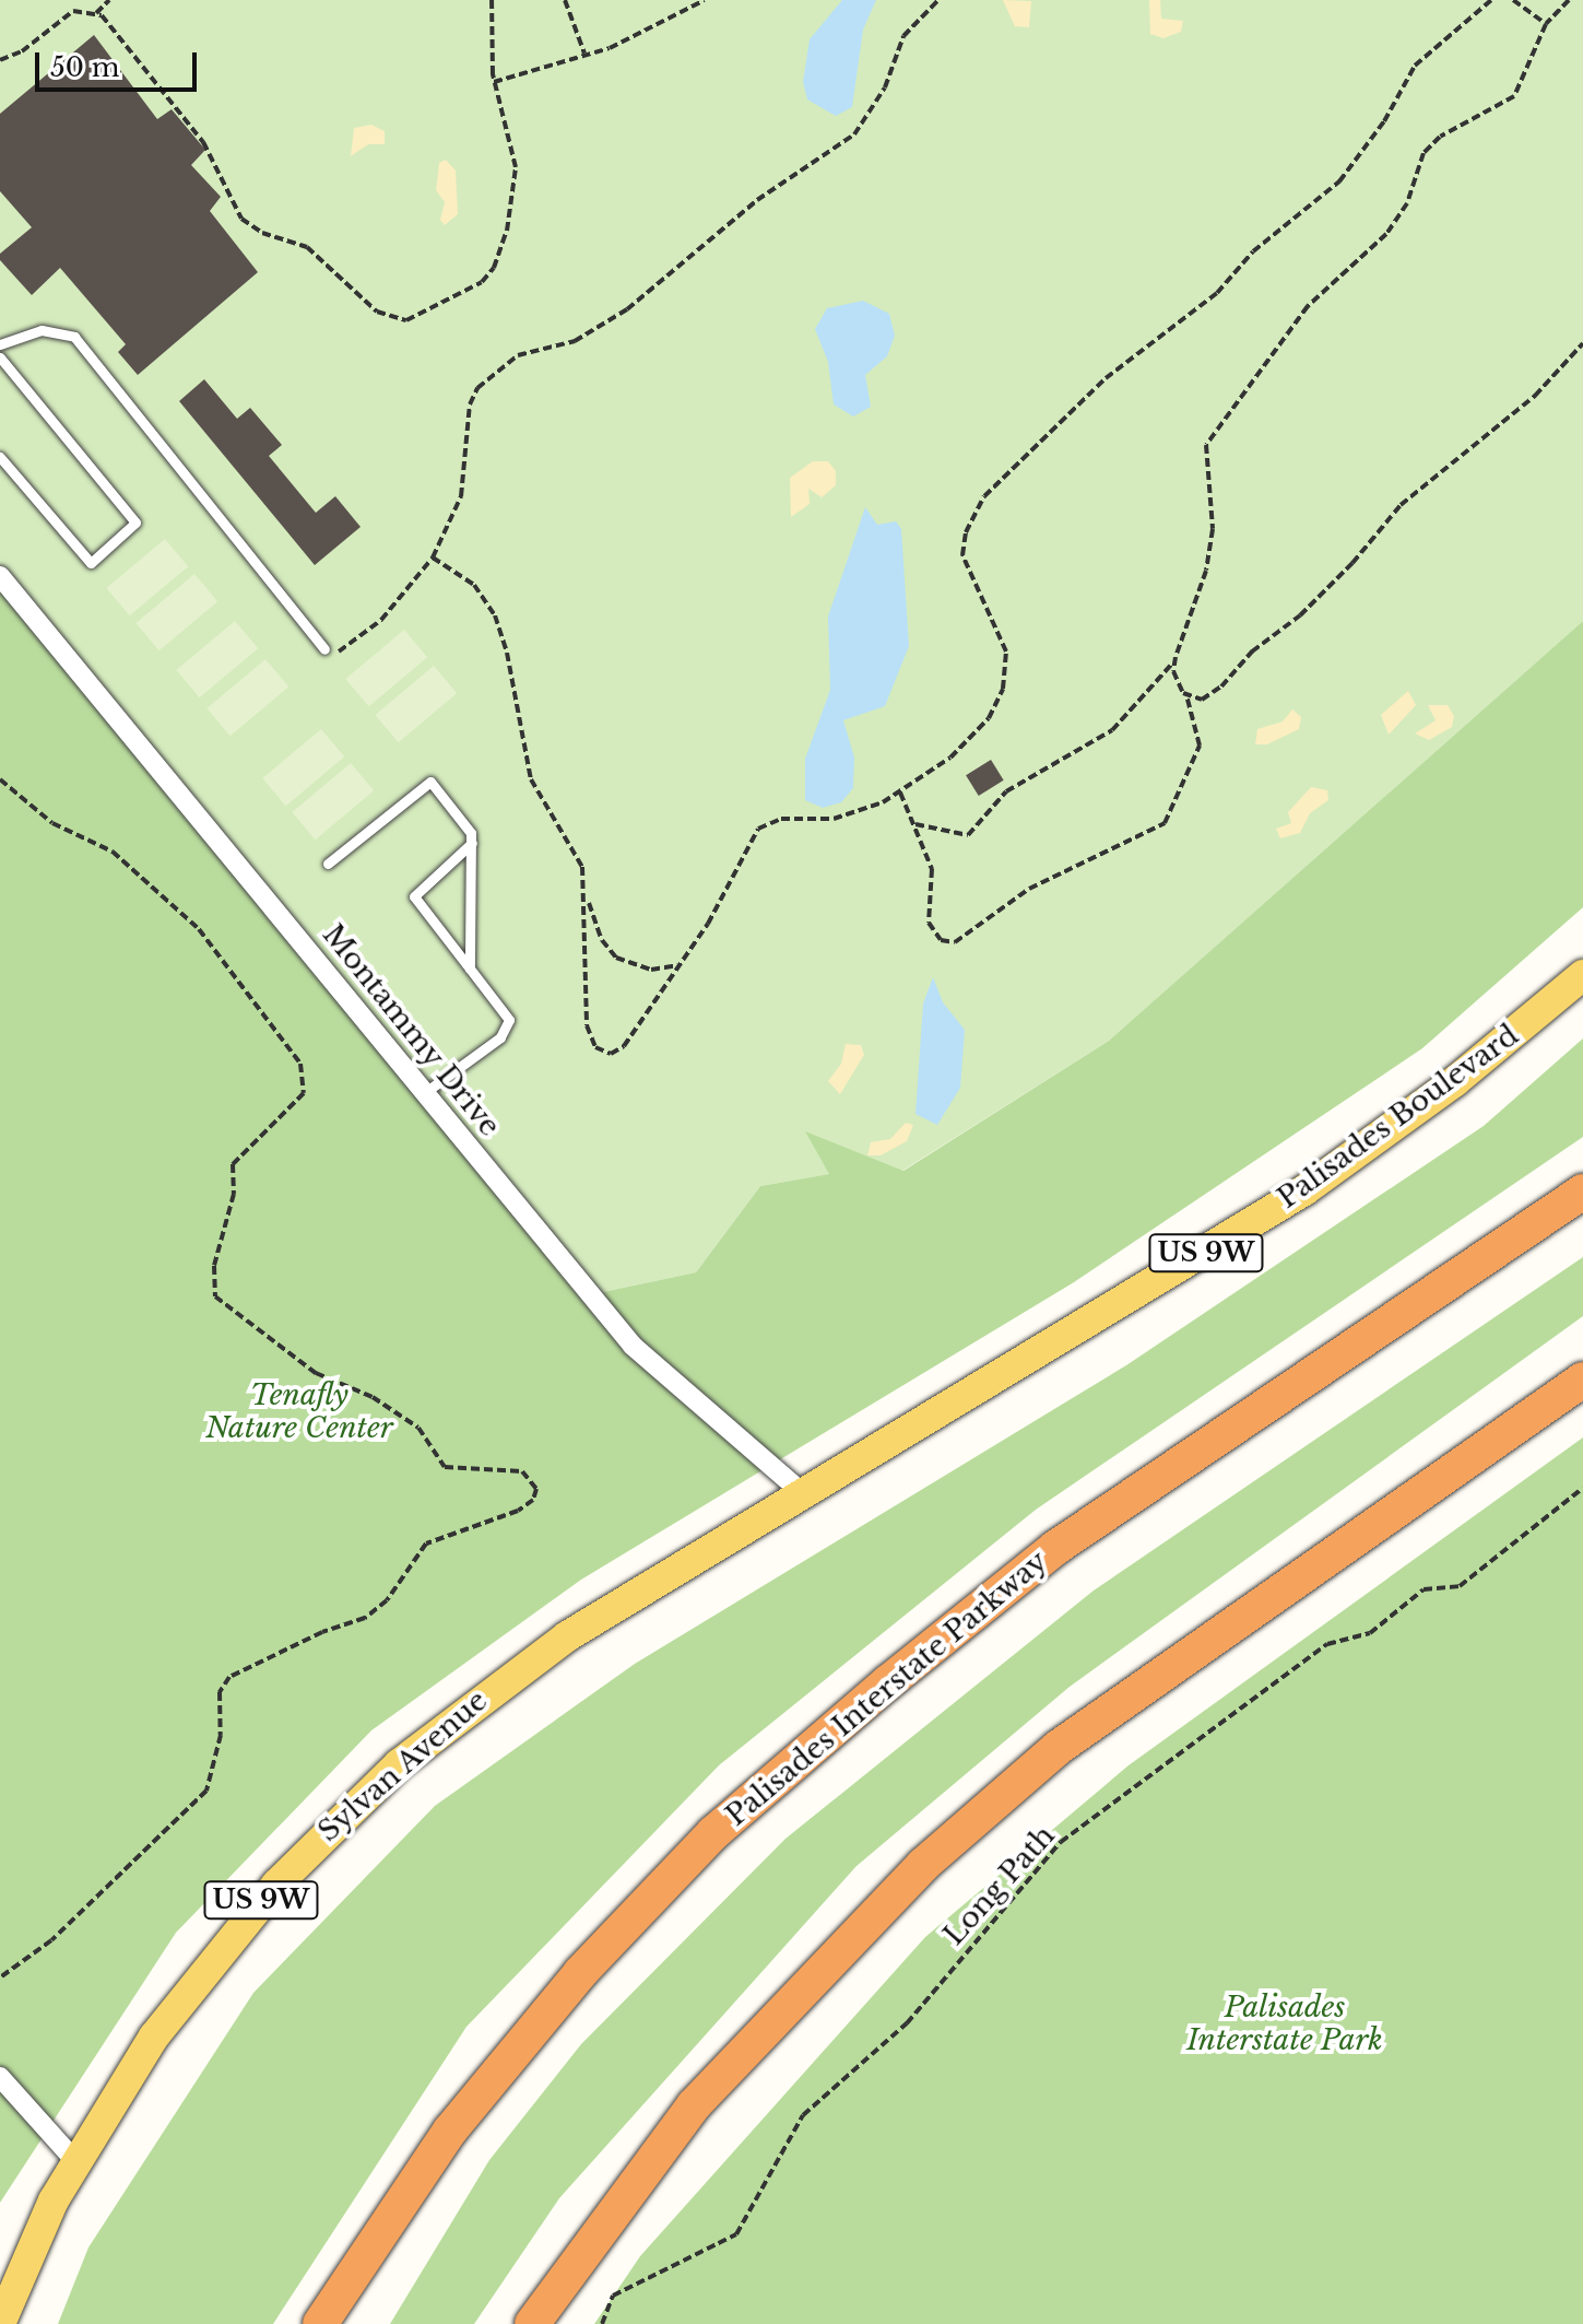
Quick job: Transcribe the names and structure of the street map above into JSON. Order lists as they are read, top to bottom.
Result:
{
  "streets": {
    "highway": ["Palisades Interstate Parkway"],
    "main road": ["Palisades Boulevard", "US 9W", "Sylvan Avenue"],
    "street": ["Montammy Drive"],
    "path": ["Long Path"]
  },
  "crossings": [
    ["Montammy Drive", "Palisades Boulevard"],
    ["Montammy Drive", "Sylvan Avenue"],
    ["Palisades Boulevard", "Sylvan Avenue"]
  ],
  "parks": ["Tenafly Nature Center", "Palisades Interstate Park"],
  "scale_bar": "50 m"
}
